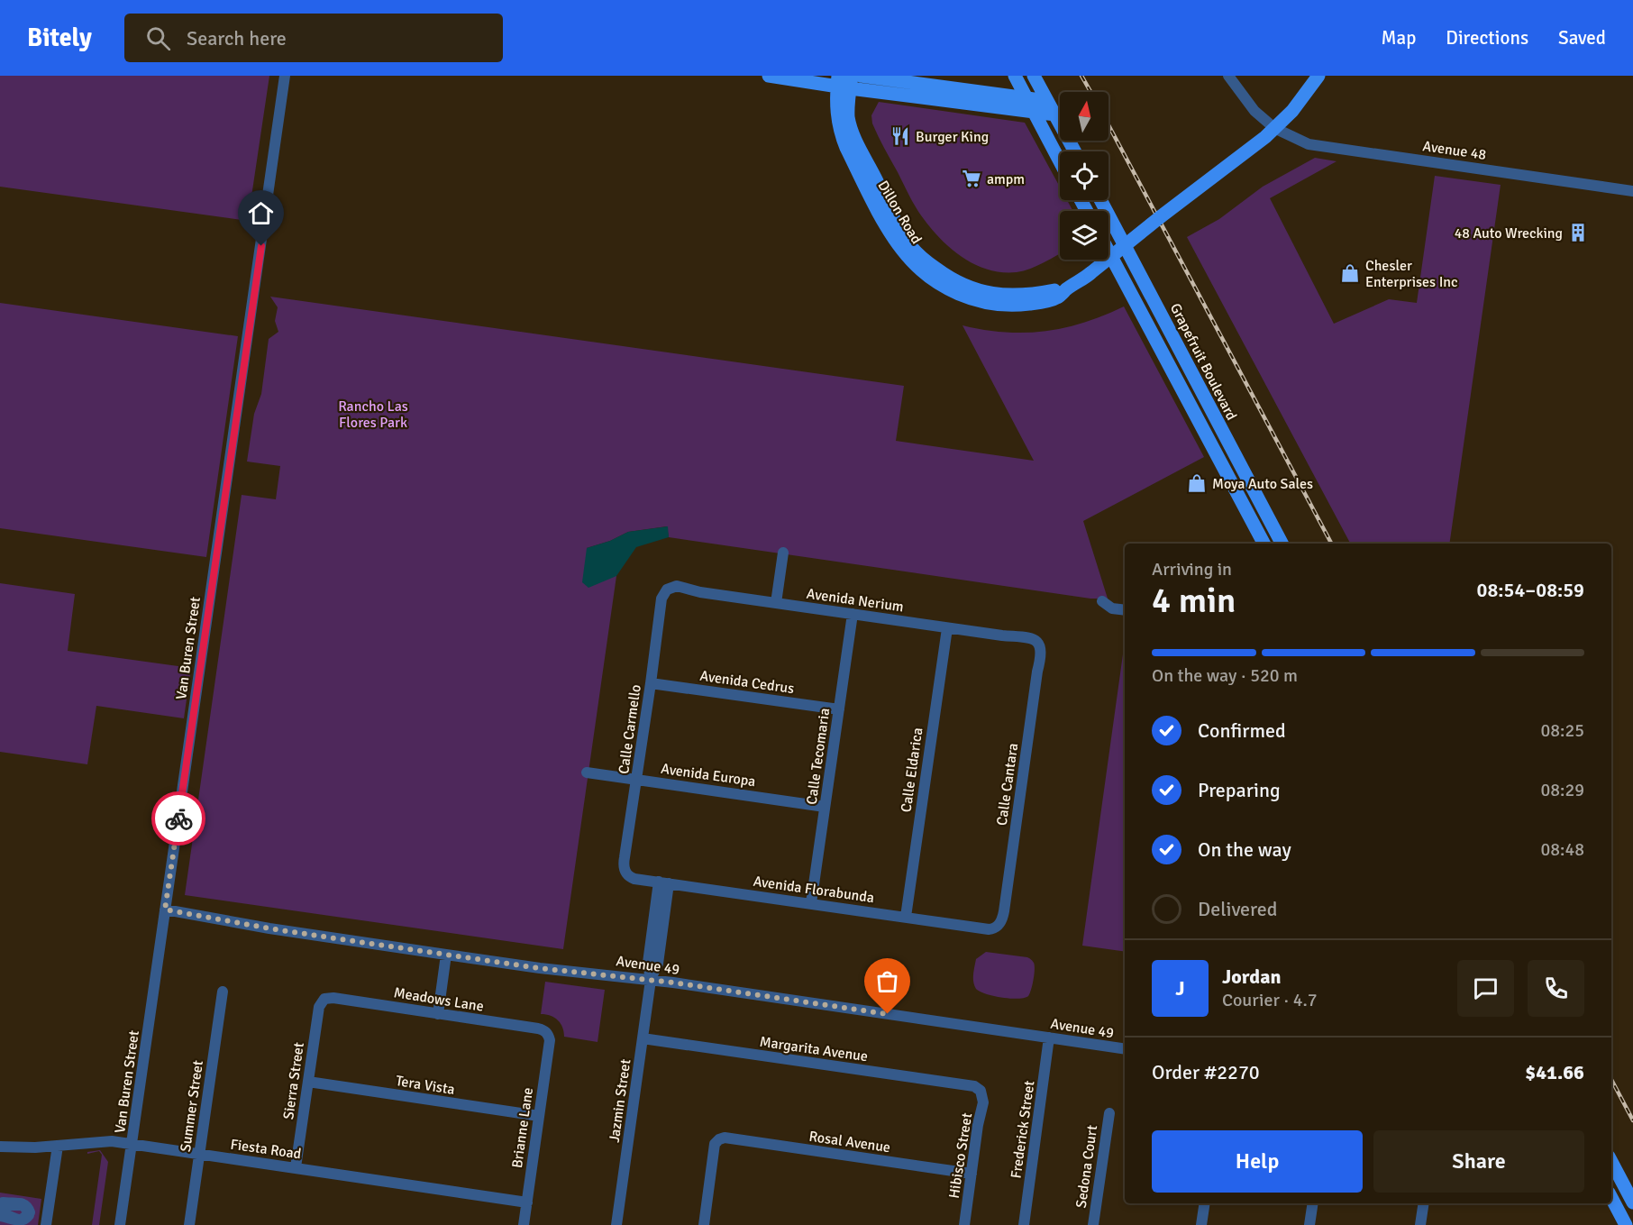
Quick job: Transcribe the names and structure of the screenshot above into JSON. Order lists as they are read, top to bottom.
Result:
{
  "streets": {
    "main road": ["Dillon Road", "Grapefruit Boulevard"],
    "street": [
      "Avenue 48",
      "Avenida Nerium",
      "Van Buren Street",
      "Avenida Cedrus",
      "Calle Carmello",
      "Calle Tecomaria",
      "Calle Eldarica",
      "Avenida Europa",
      "Calle Cantara",
      "Avenida Florabunda",
      "Avenue 49",
      "Meadows Lane",
      "Margarita Avenue",
      "Sierra Street",
      "Tera Vista",
      "Jazmin Street",
      "Summer Street",
      "Brianne Lane",
      "Frederick Street",
      "Rosal Avenue",
      "Fiesta Road",
      "Hibisco Street",
      "Sedona Court"
    ]
  },
  "crossings": [
    ["Avenue 48", "Dillon Road"],
    ["Avenida Nerium", "Calle Carmello"],
    ["Avenida Nerium", "Calle Tecomaria"],
    ["Avenida Nerium", "Calle Eldarica"],
    ["Avenida Nerium", "Calle Cantara"],
    ["Van Buren Street", "Avenue 49"],
    ["Van Buren Street", "Fiesta Road"],
    ["Avenida Cedrus", "Calle Carmello"],
    ["Avenida Cedrus", "Calle Tecomaria"],
    ["Calle Carmello", "Avenida Europa"],
    ["Calle Carmello", "Avenida Florabunda"],
    ["Calle Tecomaria", "Avenida Europa"],
    ["Calle Tecomaria", "Avenida Florabunda"],
    ["Calle Eldarica", "Avenida Florabunda"],
    ["Calle Cantara", "Avenida Florabunda"],
    ["Avenida Florabunda", "Jazmin Street"],
    ["Avenue 49", "Jazmin Street"],
    ["Avenue 49", "Frederick Street"],
    ["Meadows Lane", "Sierra Street"],
    ["Meadows Lane", "Brianne Lane"],
    ["Margarita Avenue", "Jazmin Street"],
    ["Margarita Avenue", "Hibisco Street"],
    ["Sierra Street", "Tera Vista"],
    ["Sierra Street", "Fiesta Road"],
    ["Tera Vista", "Brianne Lane"],
    ["Summer Street", "Fiesta Road"],
    ["Brianne Lane", "Fiesta Road"],
    ["Rosal Avenue", "Hibisco Street"]
  ],
  "parks": ["Rancho Las Flores Park"],
  "places": {
    "restaurant": ["Burger King"],
    "supermarket": ["ampm"],
    "building": ["48 Auto Wrecking"],
    "shop": ["Chesler Enterprises Inc", "Moya Auto Sales"]
  },
  "north": "top",
  "page": {
    "header": "Bitely",
    "search": "Search here",
    "nav": ["Map", "Directions", "Saved"],
    "heading": ["4 min", "Arriving in", "08:54–08:59"],
    "panel": [
      "Jordan",
      "Courier · 4.7",
      "Order #2270",
      "$41.66"
    ],
    "bar": "On the way · 520 m",
    "list": [
      ["Confirmed", "08:25"],
      ["Preparing", "08:29"],
      ["On the way", "08:48"],
      "Delivered"
    ],
    "round": "J",
    "buttons": ["Help", "Share"]
  }
}
